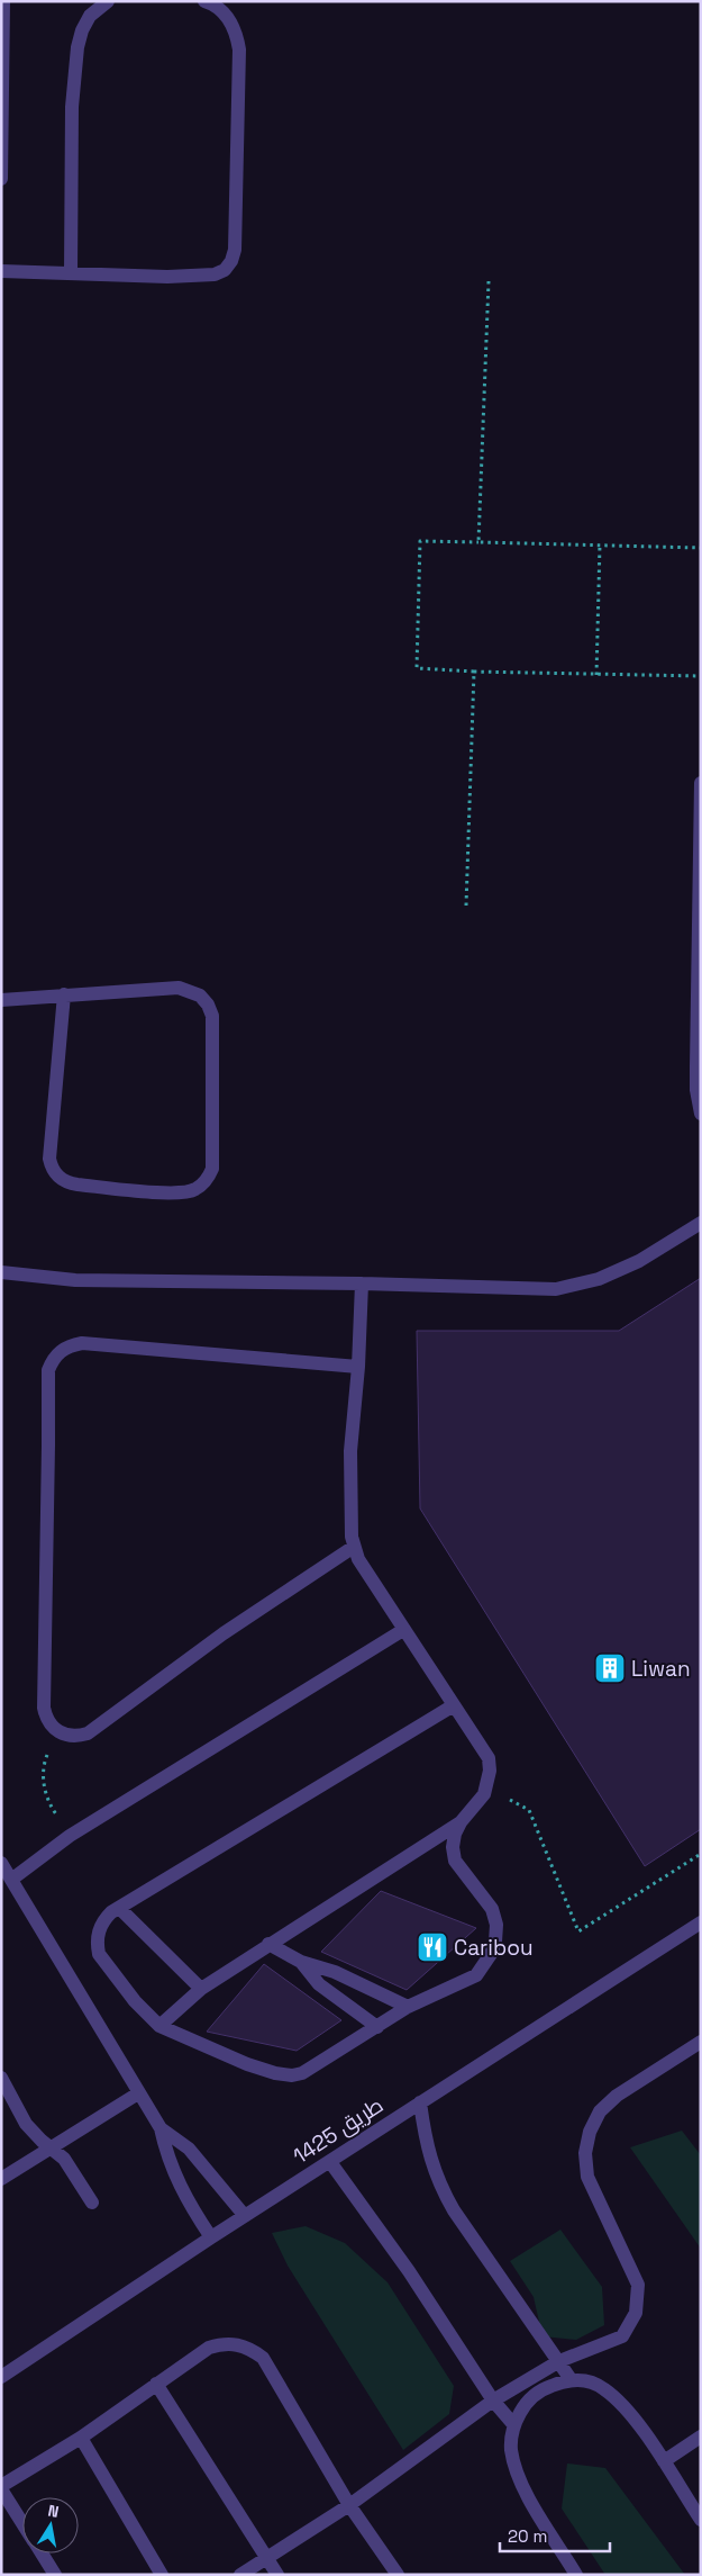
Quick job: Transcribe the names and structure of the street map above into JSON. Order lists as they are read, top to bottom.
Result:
{
  "streets": {
    "street": ["طريق 1425"]
  },
  "places": {
    "building": ["Liwan"],
    "restaurant": ["Caribou"]
  },
  "scale_bar": "20 m",
  "north": "top"
}
